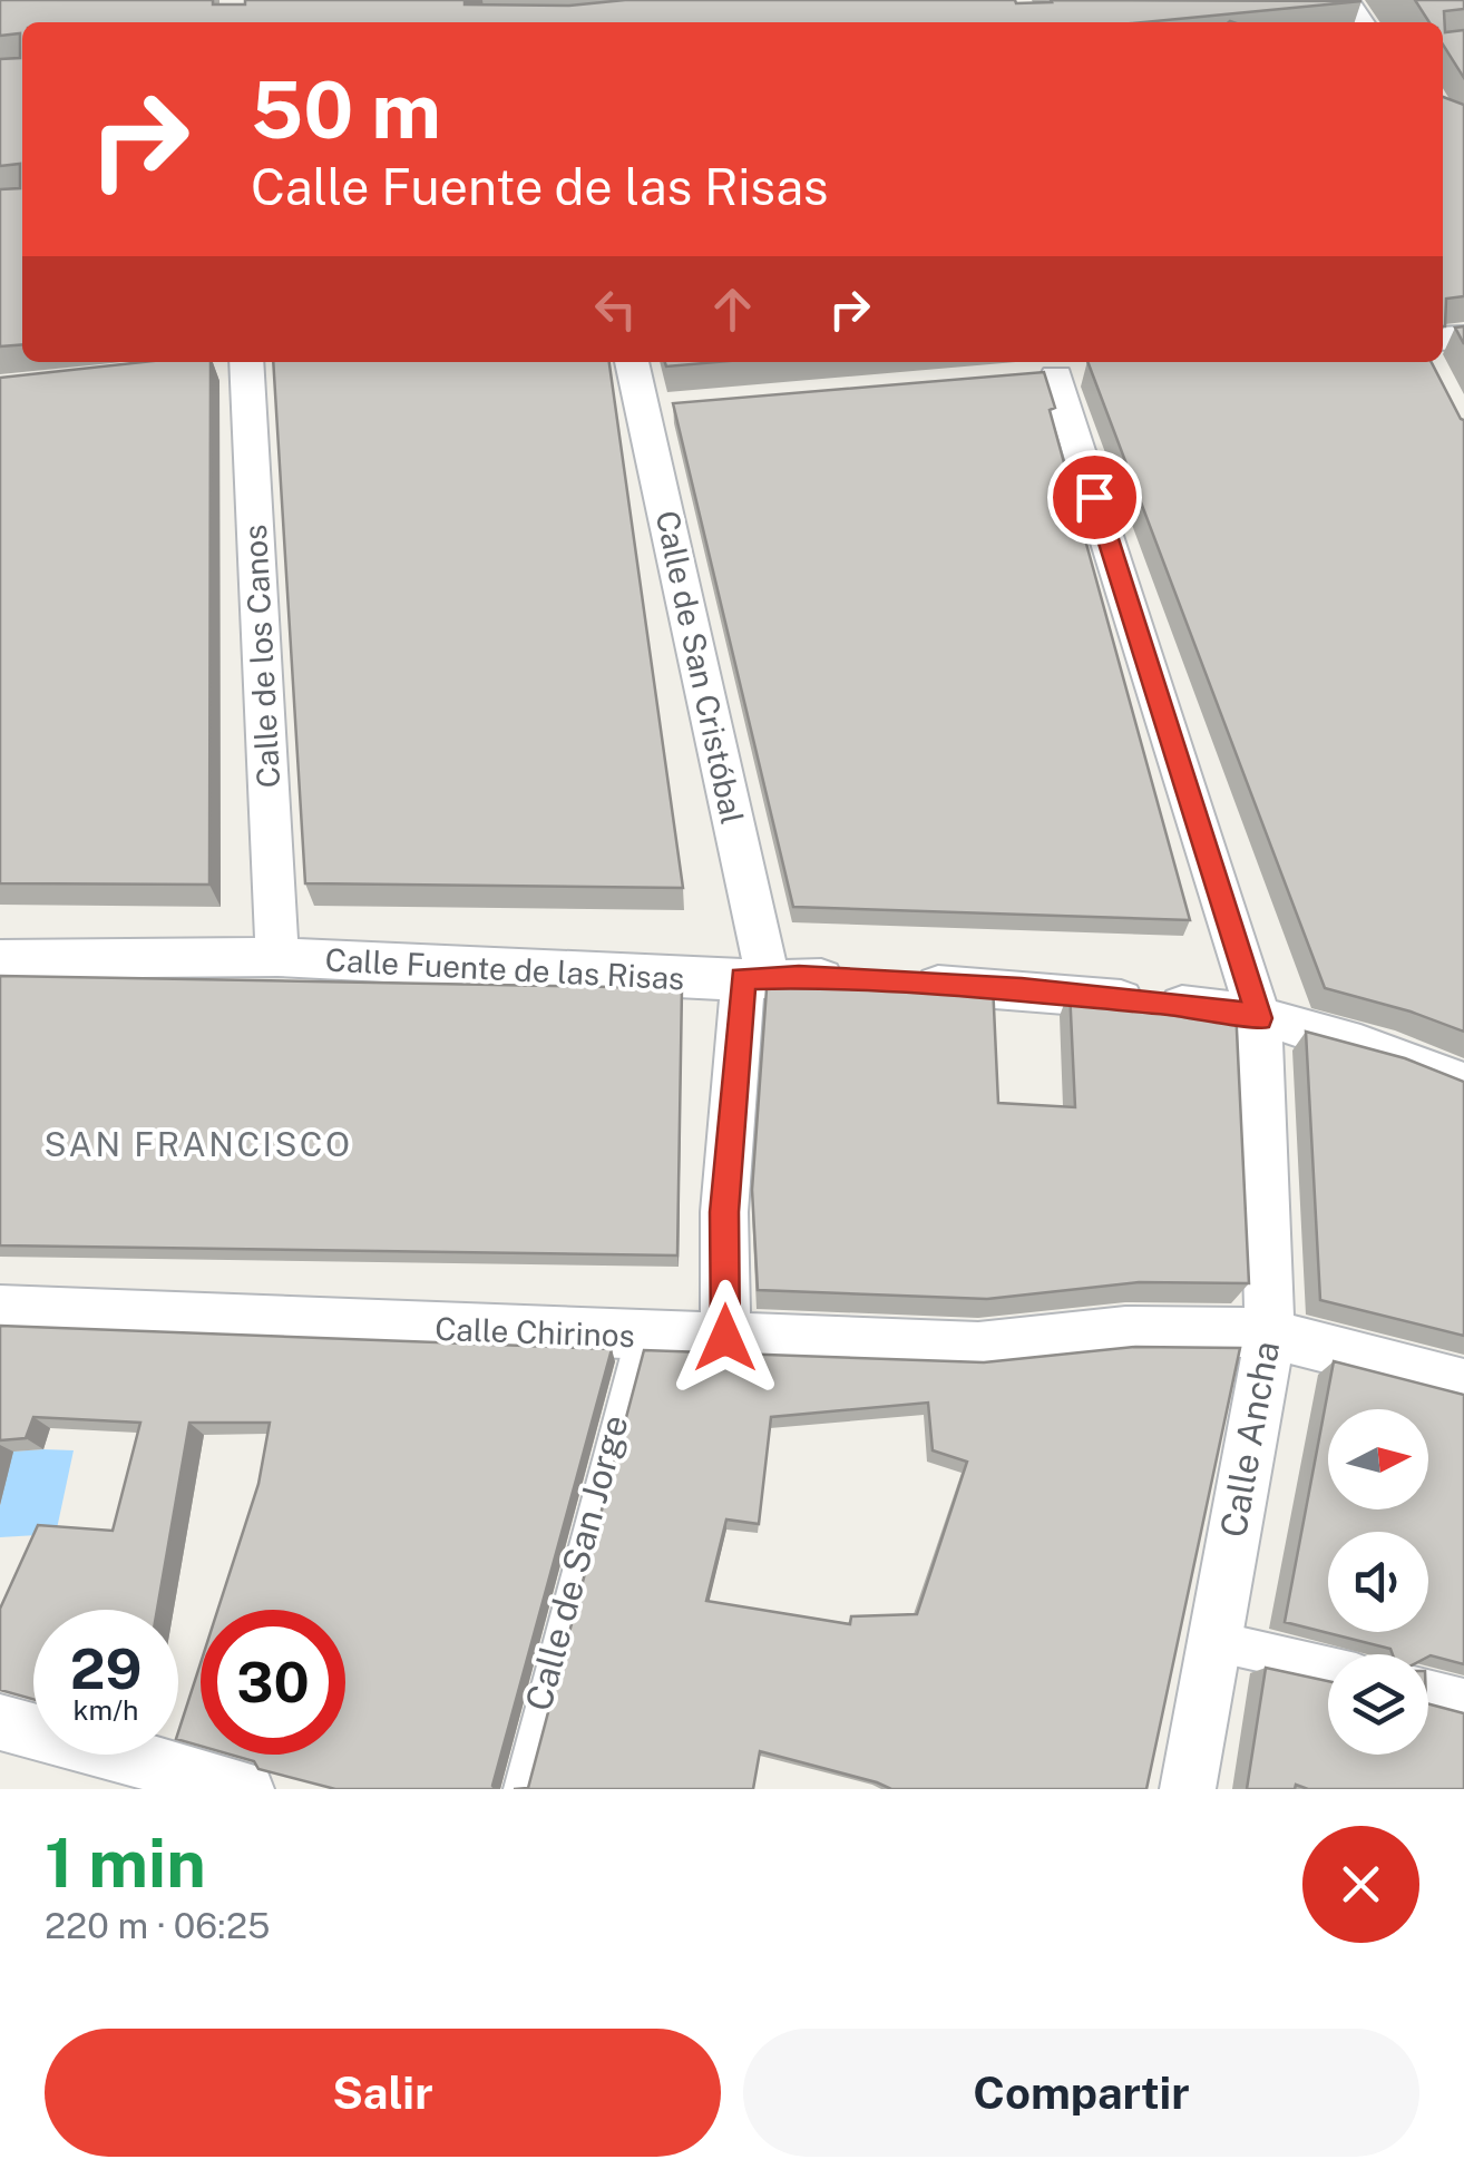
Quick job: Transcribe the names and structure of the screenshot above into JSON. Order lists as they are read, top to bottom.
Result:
{
  "streets": {
    "street": [
      "Calle de los Canos",
      "Calle de San Cristóbal",
      "Calle Fuente de las Risas",
      "Calle Chirinos",
      "Calle Ancha"
    ],
    "lane": ["Calle de San Jorge"]
  },
  "crossings": [
    ["Calle de los Canos", "Calle Fuente de las Risas"],
    ["Calle de San Cristóbal", "Calle Fuente de las Risas"],
    ["Calle de San Cristóbal", "Calle Chirinos"],
    ["Calle Fuente de las Risas", "Calle Ancha"],
    ["Calle Chirinos", "Calle Ancha"],
    ["Calle Chirinos", "Calle de San Jorge"]
  ],
  "districts": ["SAN FRANCISCO"],
  "north": "right",
  "page": {
    "turn": ["50 m", "Calle Fuente de las Risas"],
    "speed": "29 km/h",
    "limit": "30",
    "heading": ["1 min", "220 m · 06:25"],
    "buttons": ["Salir", "Compartir"]
  }
}
